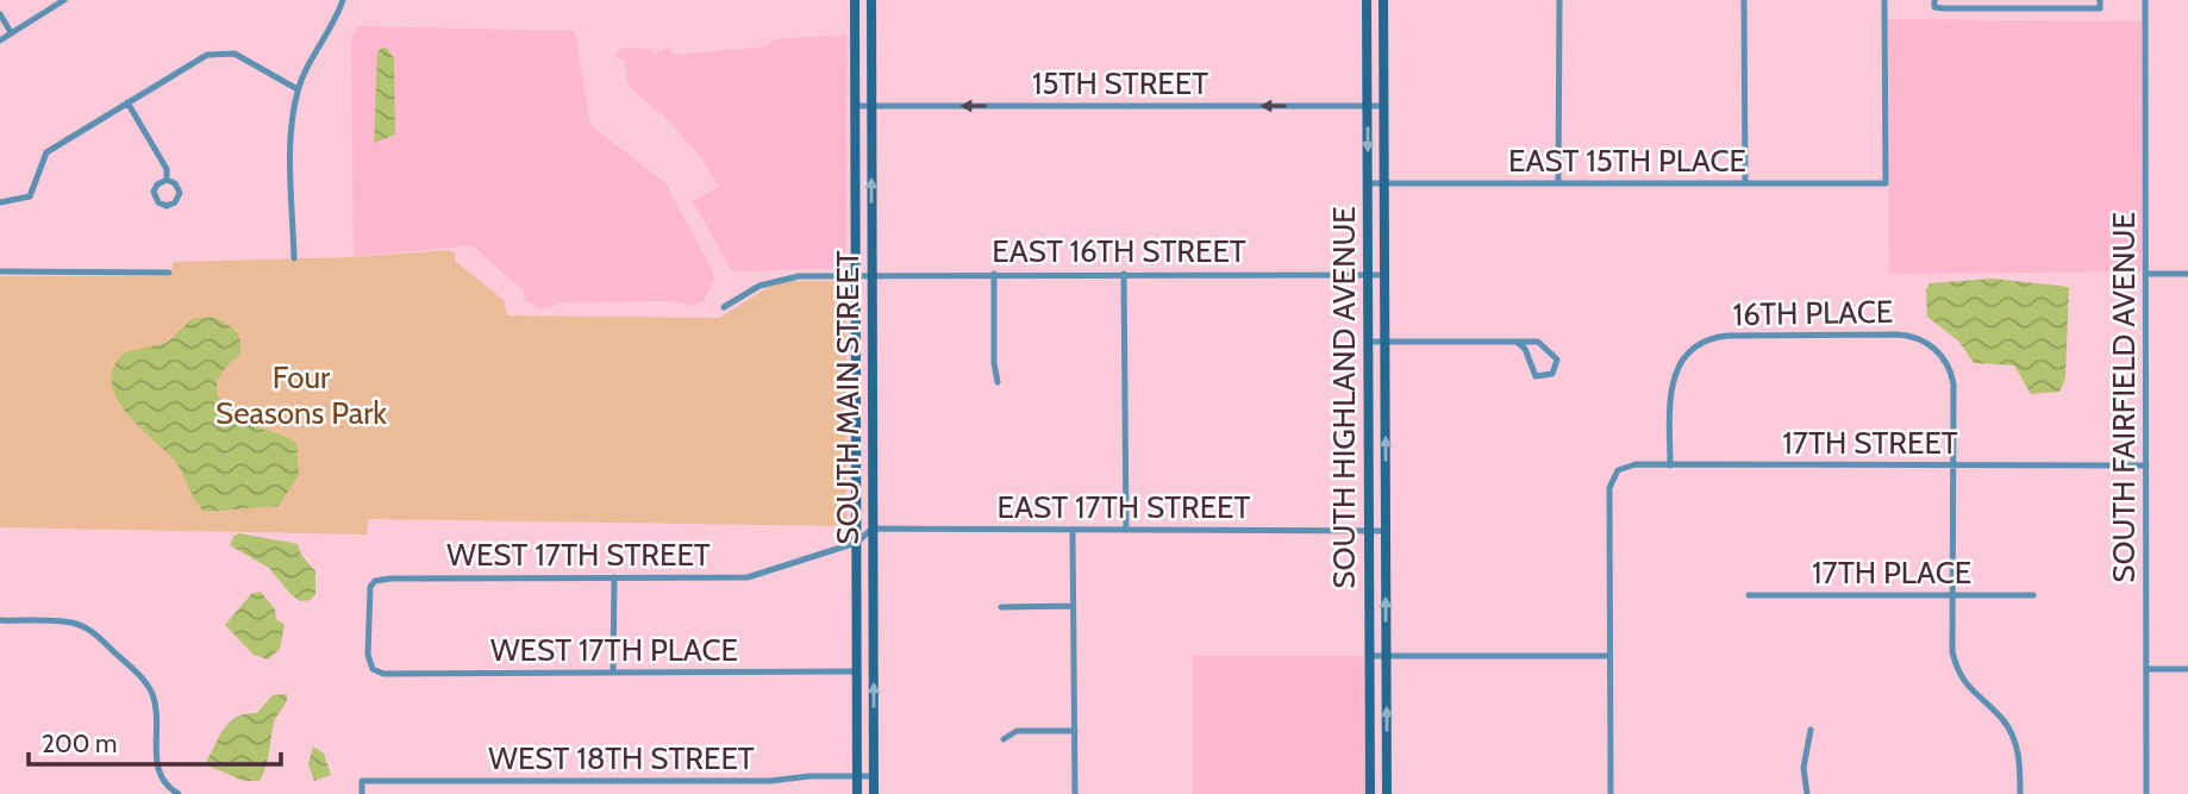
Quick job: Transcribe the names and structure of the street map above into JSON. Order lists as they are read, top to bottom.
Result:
{
  "streets": {
    "main road": ["SOUTH MAIN STREET", "SOUTH HIGHLAND AVENUE"],
    "street": [
      "15TH STREET",
      "EAST 15TH PLACE",
      "EAST 16TH STREET",
      "16TH PLACE",
      "SOUTH FAIRFIELD AVENUE",
      "17TH STREET",
      "EAST 17TH STREET",
      "WEST 17TH STREET",
      "17TH PLACE",
      "WEST 17TH PLACE",
      "WEST 18TH STREET"
    ]
  },
  "crossings": [
    ["15TH STREET", "SOUTH MAIN STREET"],
    ["15TH STREET", "SOUTH HIGHLAND AVENUE"],
    ["EAST 15TH PLACE", "SOUTH HIGHLAND AVENUE"],
    ["EAST 16TH STREET", "SOUTH MAIN STREET"],
    ["EAST 16TH STREET", "SOUTH HIGHLAND AVENUE"],
    ["16TH PLACE", "17TH STREET"],
    ["SOUTH MAIN STREET", "EAST 17TH STREET"],
    ["SOUTH MAIN STREET", "WEST 17TH STREET"],
    ["SOUTH MAIN STREET", "WEST 17TH PLACE"],
    ["SOUTH MAIN STREET", "WEST 18TH STREET"],
    ["SOUTH HIGHLAND AVENUE", "EAST 17TH STREET"],
    ["SOUTH FAIRFIELD AVENUE", "17TH STREET"],
    ["EAST 17TH STREET", "WEST 17TH STREET"],
    ["WEST 17TH STREET", "WEST 17TH PLACE"]
  ],
  "one_way": ["15TH STREET"],
  "parks": ["Four Seasons Park"],
  "scale_bar": "200 m"
}
